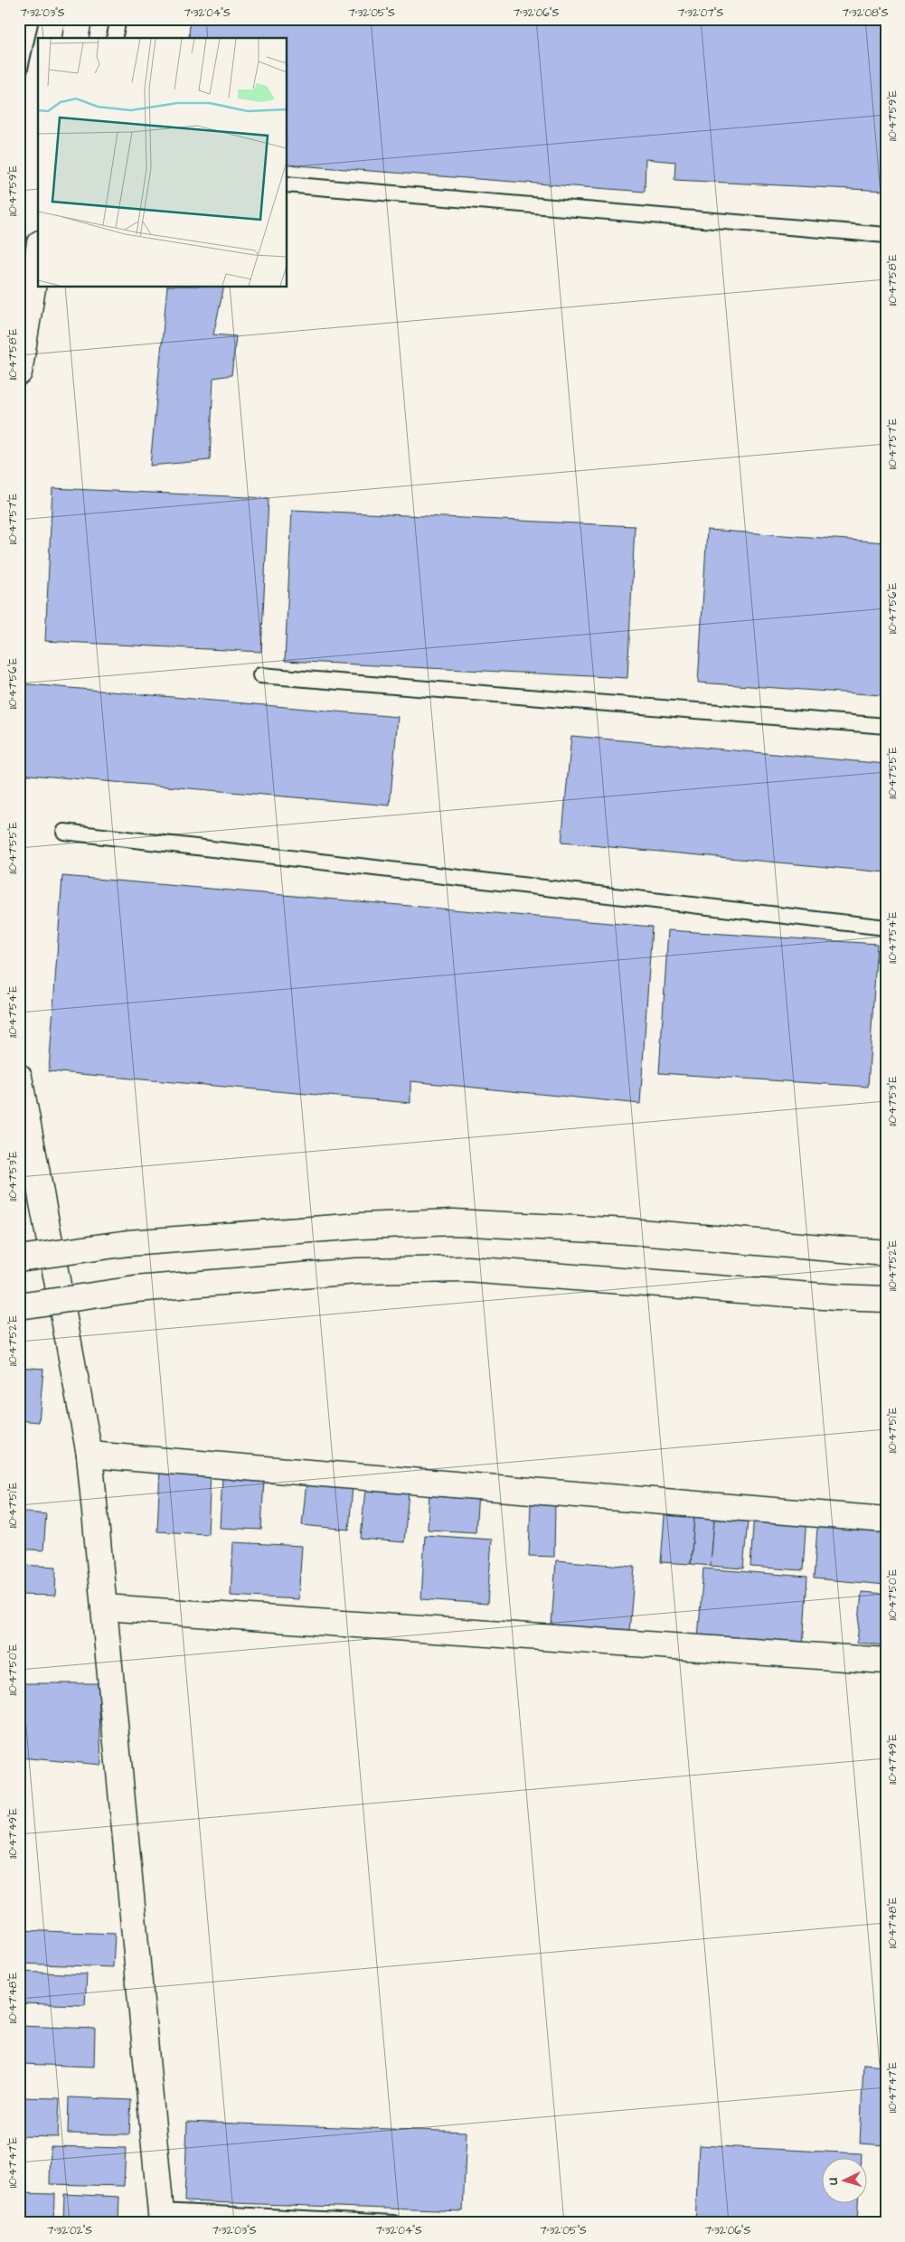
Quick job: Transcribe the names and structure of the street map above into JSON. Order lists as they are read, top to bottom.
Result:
{
  "north": "left",
  "coordinates": [
    "7°32'03\"S",
    "7°32'04\"S",
    "7°32'05\"S",
    "7°32'06\"S",
    "7°32'07\"S",
    "7°32'08\"S",
    "110°47'59\"E",
    "110°47'58\"E",
    "110°47'57\"E",
    "110°47'56\"E",
    "110°47'55\"E",
    "110°47'54\"E",
    "110°47'53\"E",
    "110°47'52\"E",
    "110°47'51\"E",
    "110°47'50\"E",
    "110°47'49\"E",
    "110°47'48\"E",
    "110°47'47\"E",
    "7°32'02\"S"
  ]
}
